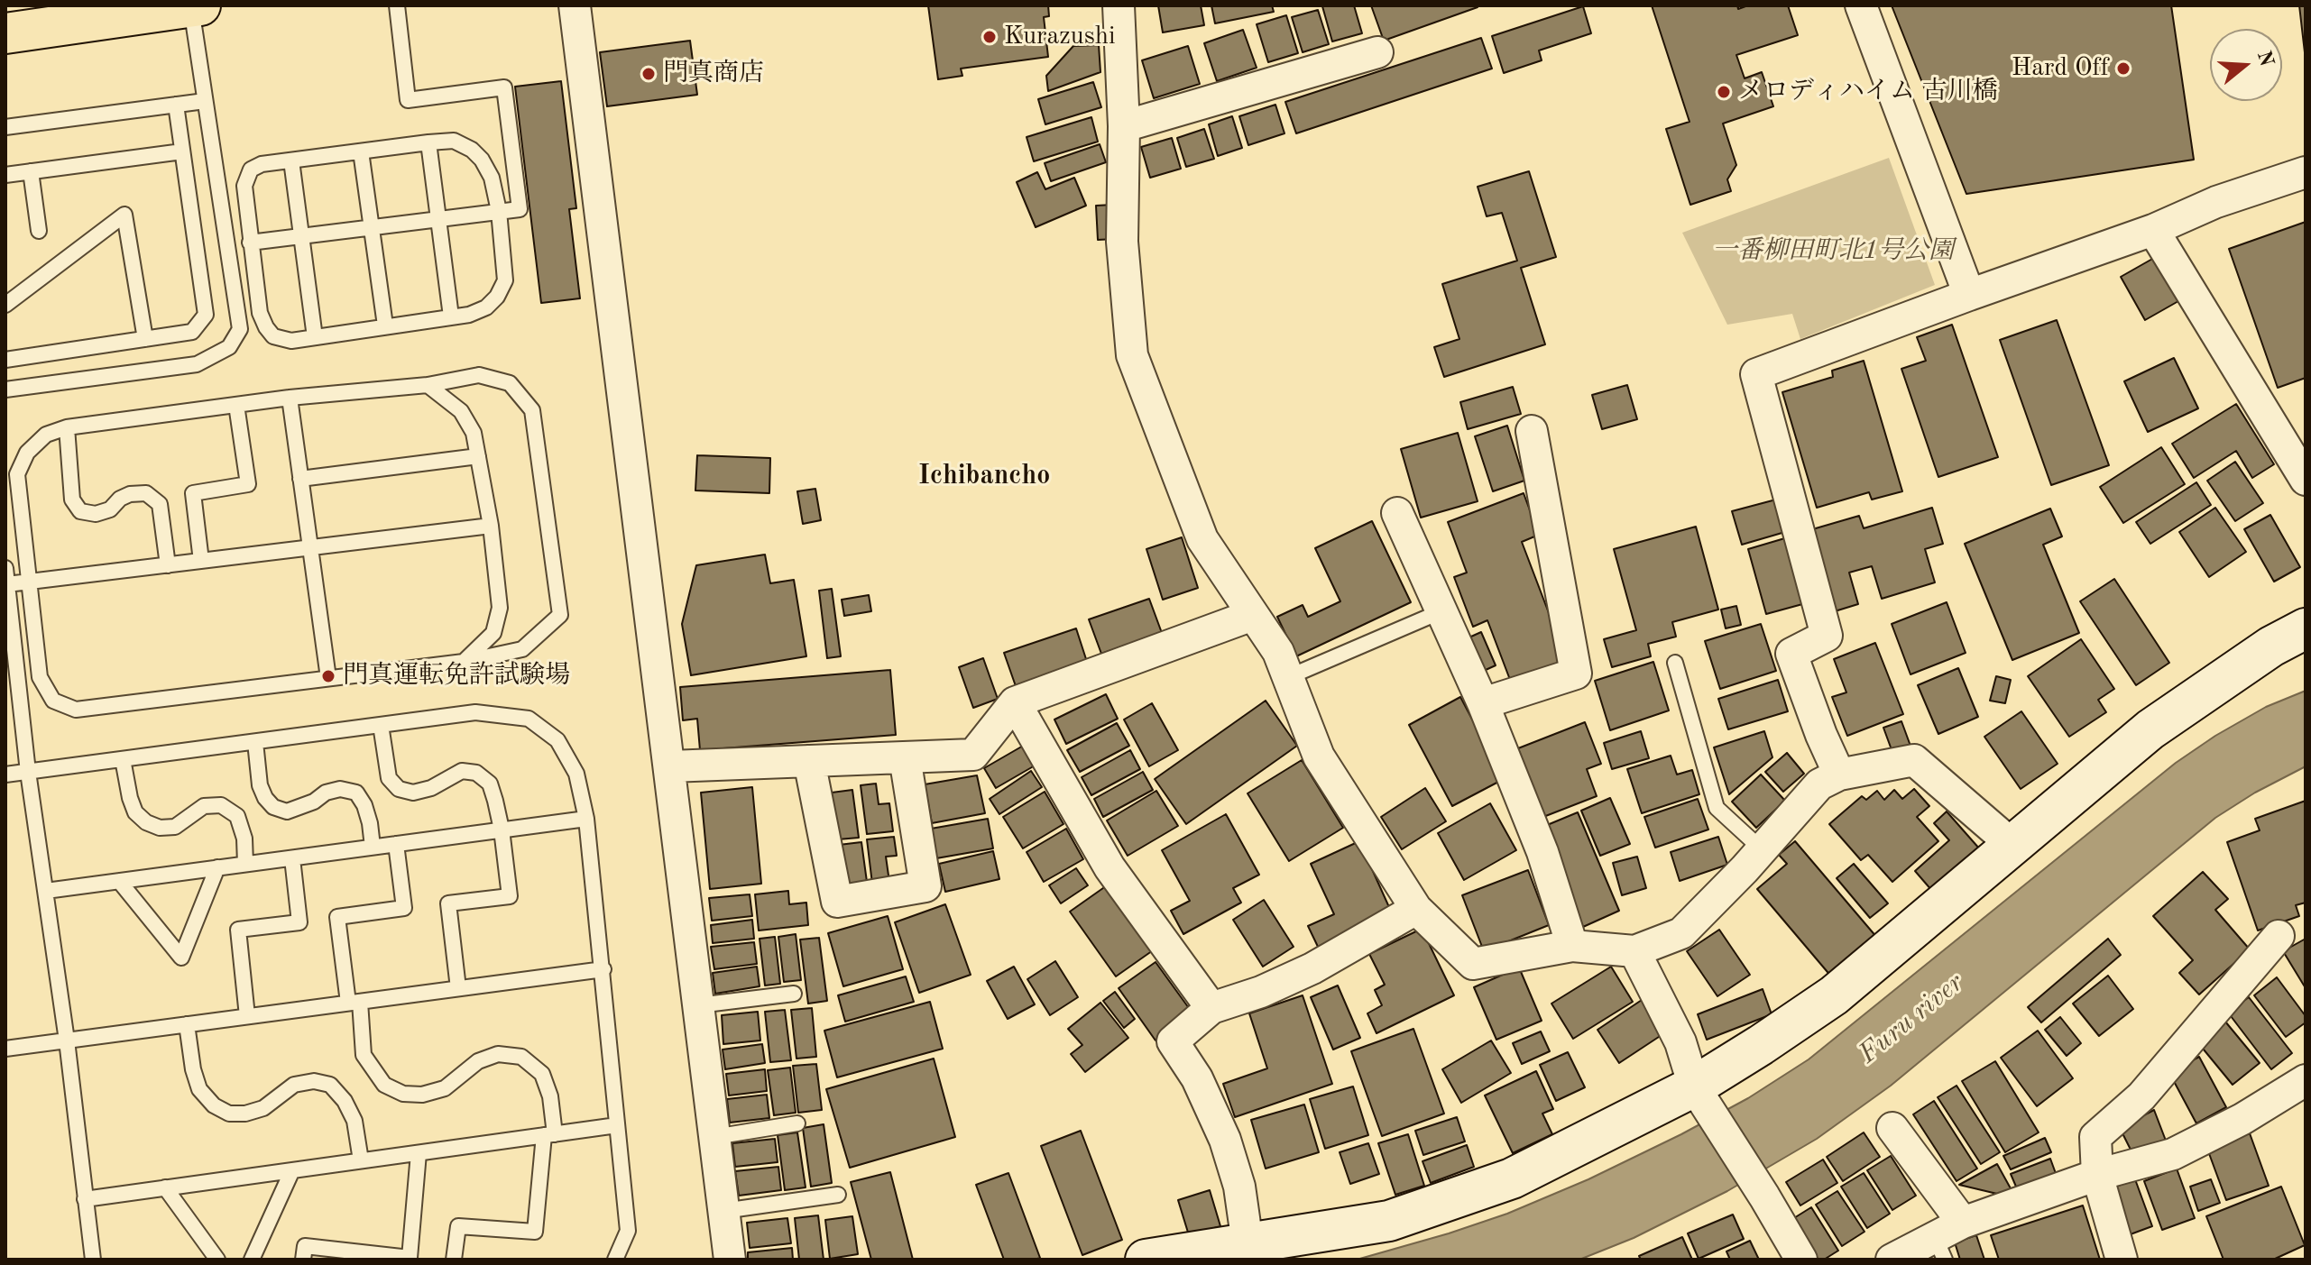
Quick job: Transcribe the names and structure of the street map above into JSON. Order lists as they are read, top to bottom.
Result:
{
  "districts": ["Ichibancho"],
  "water": ["Furu river"],
  "parks": ["一番柳田町北1号公園"],
  "places": [
    "Kurazushi",
    "Hard Off",
    "門真商店",
    "メロディハイム 古川橋",
    "門真運転免許試験場"
  ],
  "north": "right"
}
